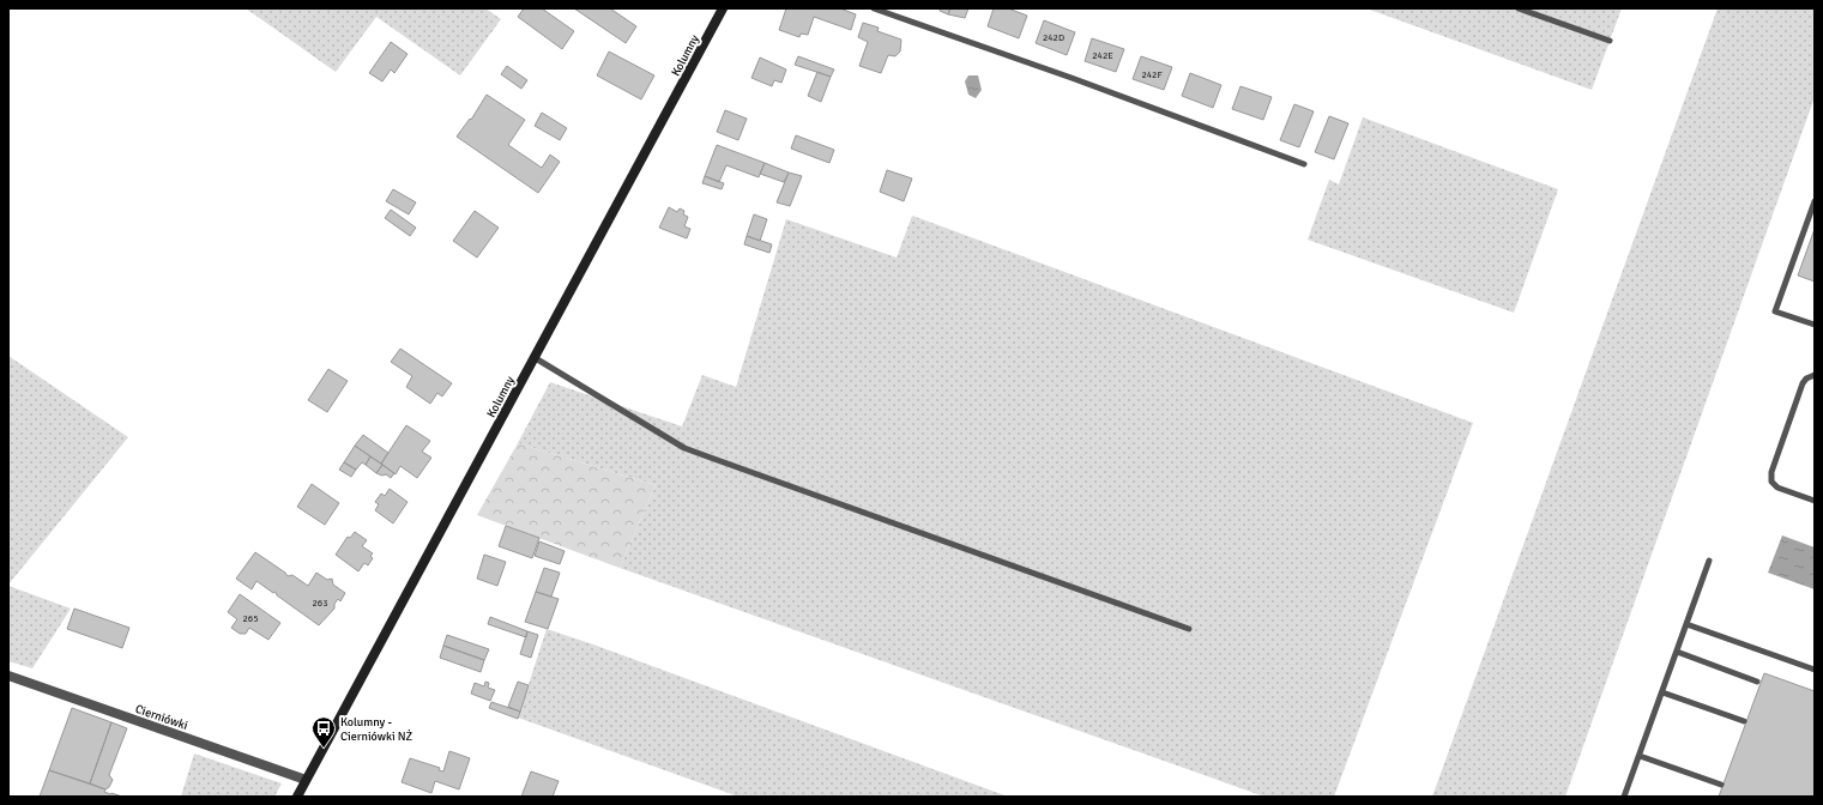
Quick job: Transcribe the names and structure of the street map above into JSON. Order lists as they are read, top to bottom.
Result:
{
  "streets": {
    "street": ["Kolumny", "Cierniówki"]
  },
  "crossings": [
    ["Kolumny", "Cierniówki"]
  ],
  "places": {
    "bus stop": ["Kolumny - Cierniówki NŻ"]
  },
  "house_numbers": [
    "242D",
    "242E",
    "242F",
    "263",
    "265"
  ]
}
